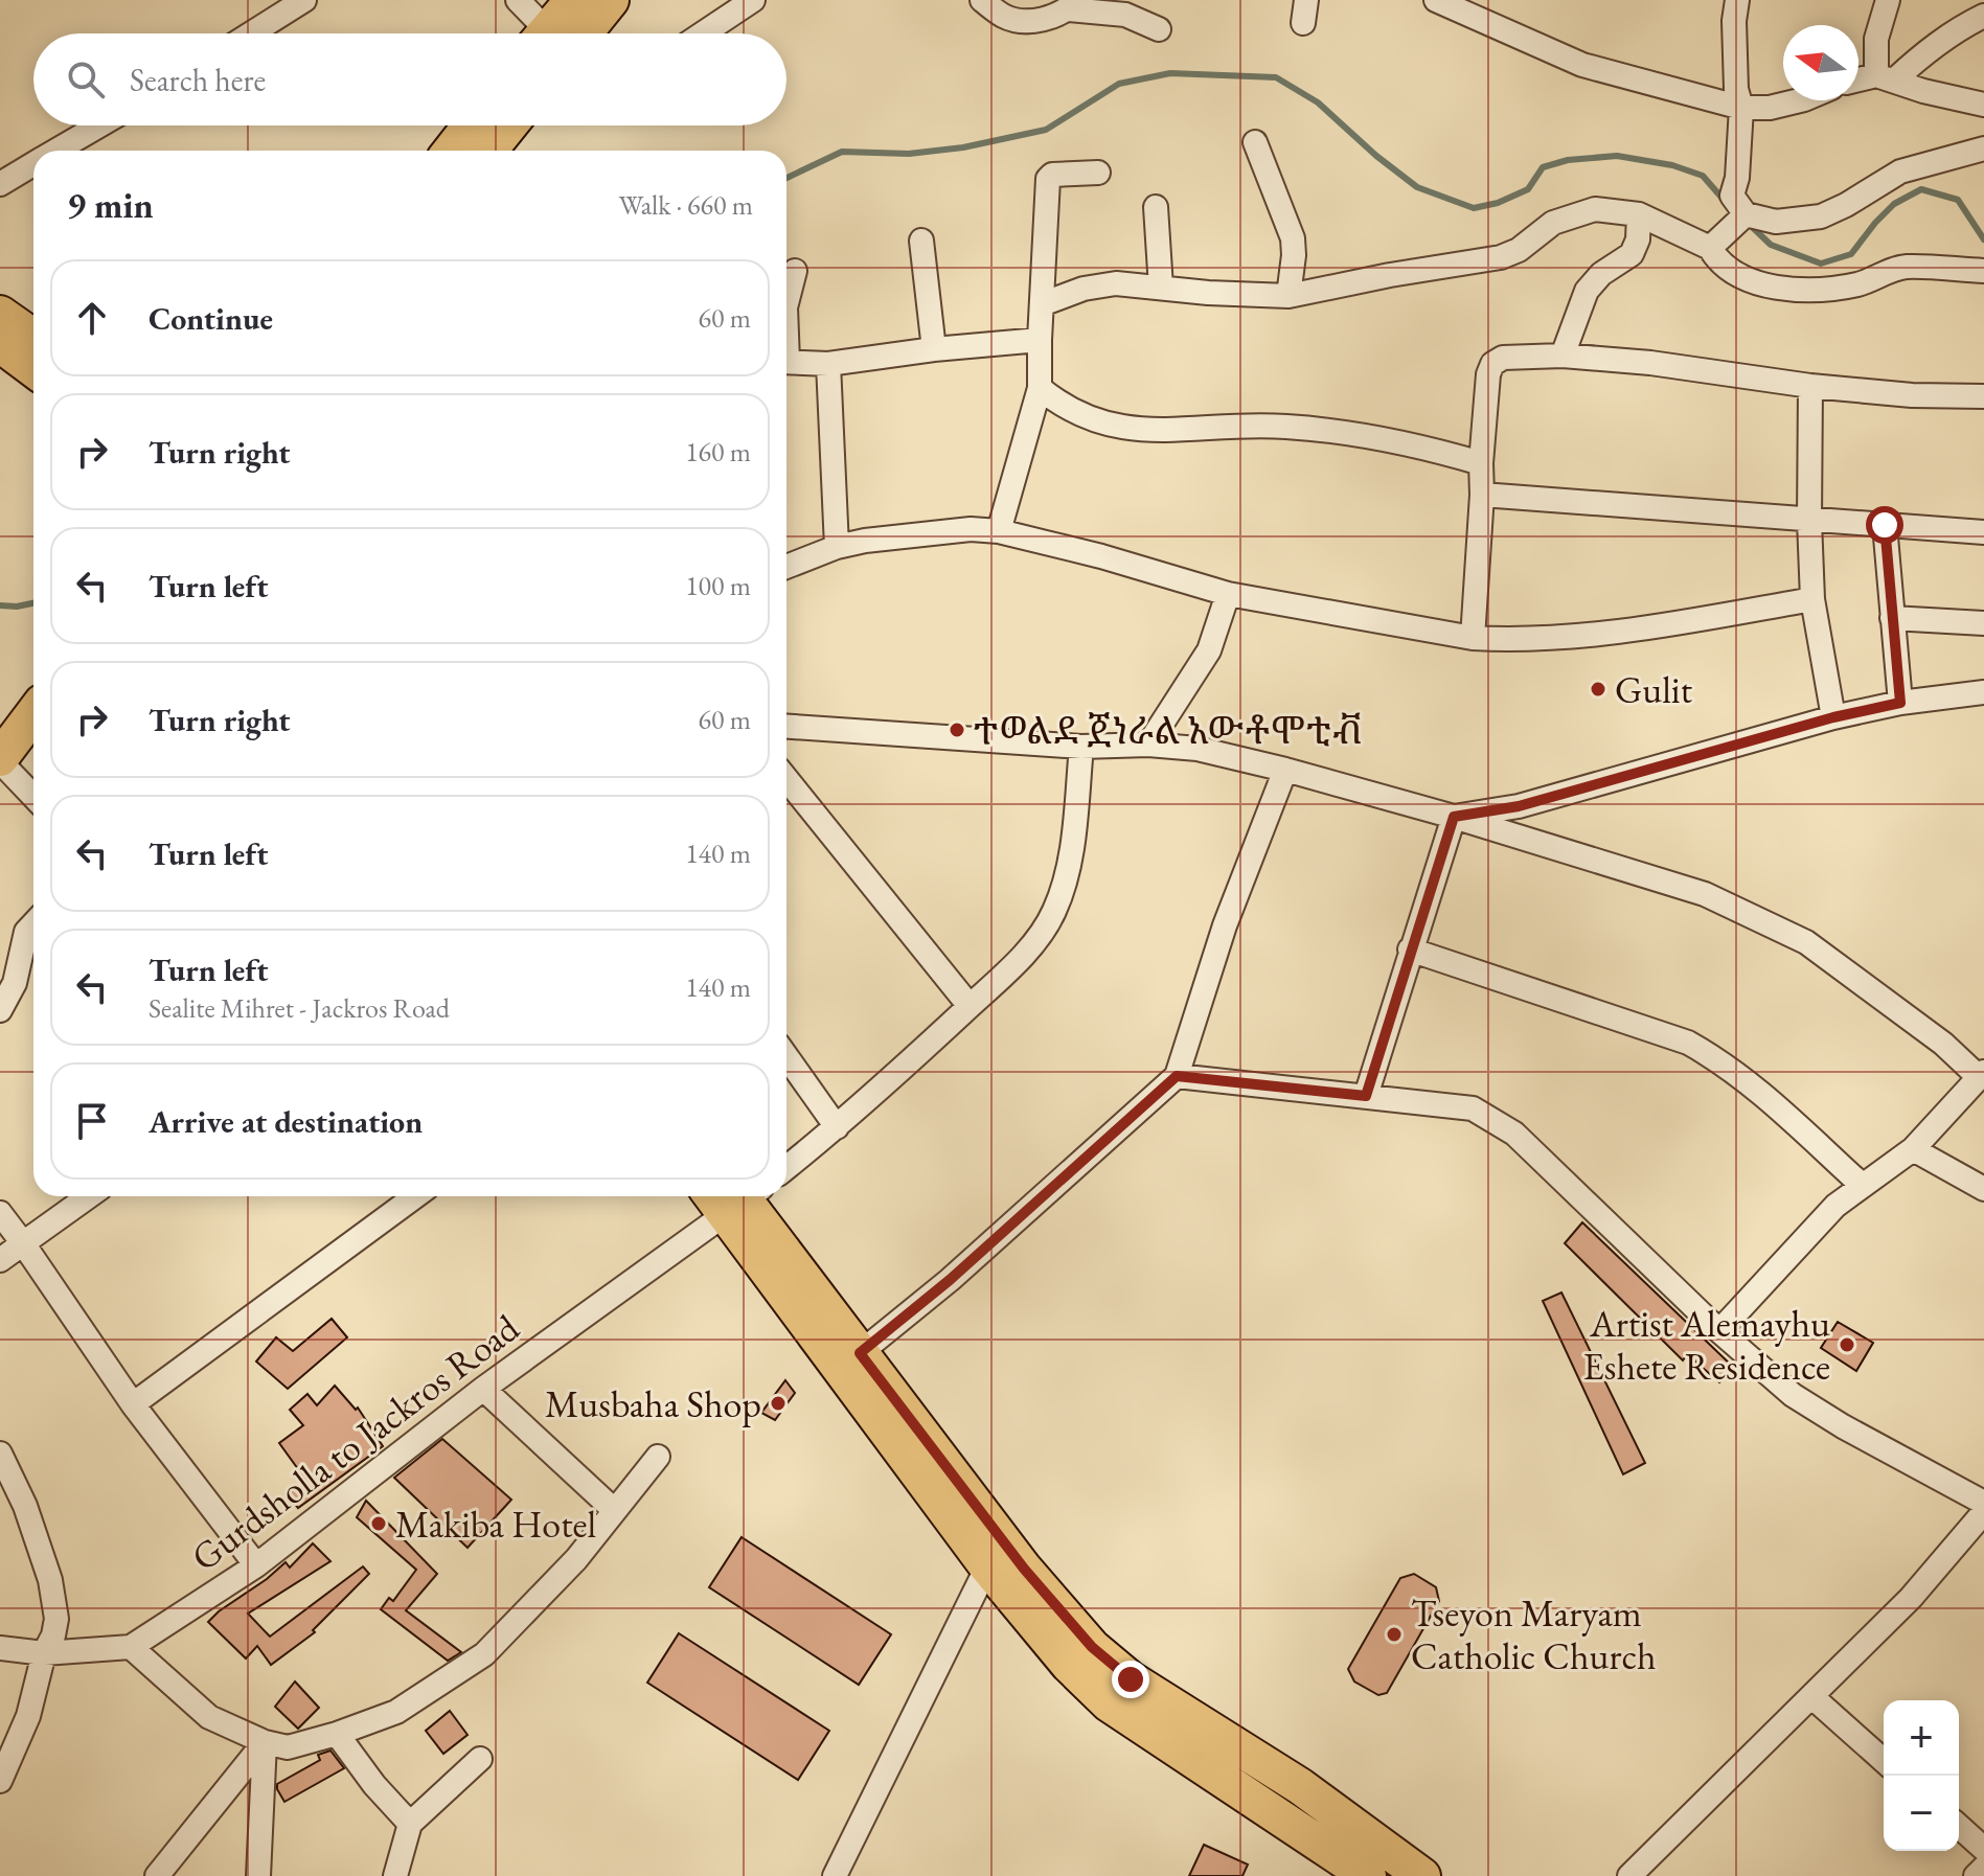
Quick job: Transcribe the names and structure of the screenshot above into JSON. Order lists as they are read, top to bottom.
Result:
{
  "streets": {
    "street": ["Gurdsholla to Jackros Road"]
  },
  "places": [
    "Gulit",
    "ተወልደ ጀነራል አውቶሞቲቭ",
    "Artist Alemayhu Eshete Residence",
    "Musbaha Shop",
    "Makiba Hotel",
    "Tseyon Maryam Catholic Church"
  ],
  "north": "left",
  "page": {
    "search": "Search here",
    "heading": ["9 min", "Walk · 660 m"],
    "list": [
      ["Continue", "60 m"],
      ["Turn right", "160 m"],
      ["Turn left", "100 m"],
      ["Turn right", "60 m"],
      ["Turn left", "140 m"],
      ["Turn left", "Sealite Mihret - Jackros Road", "140 m"],
      "Arrive at destination"
    ],
    "map_buttons": ["+", "−"]
  }
}
